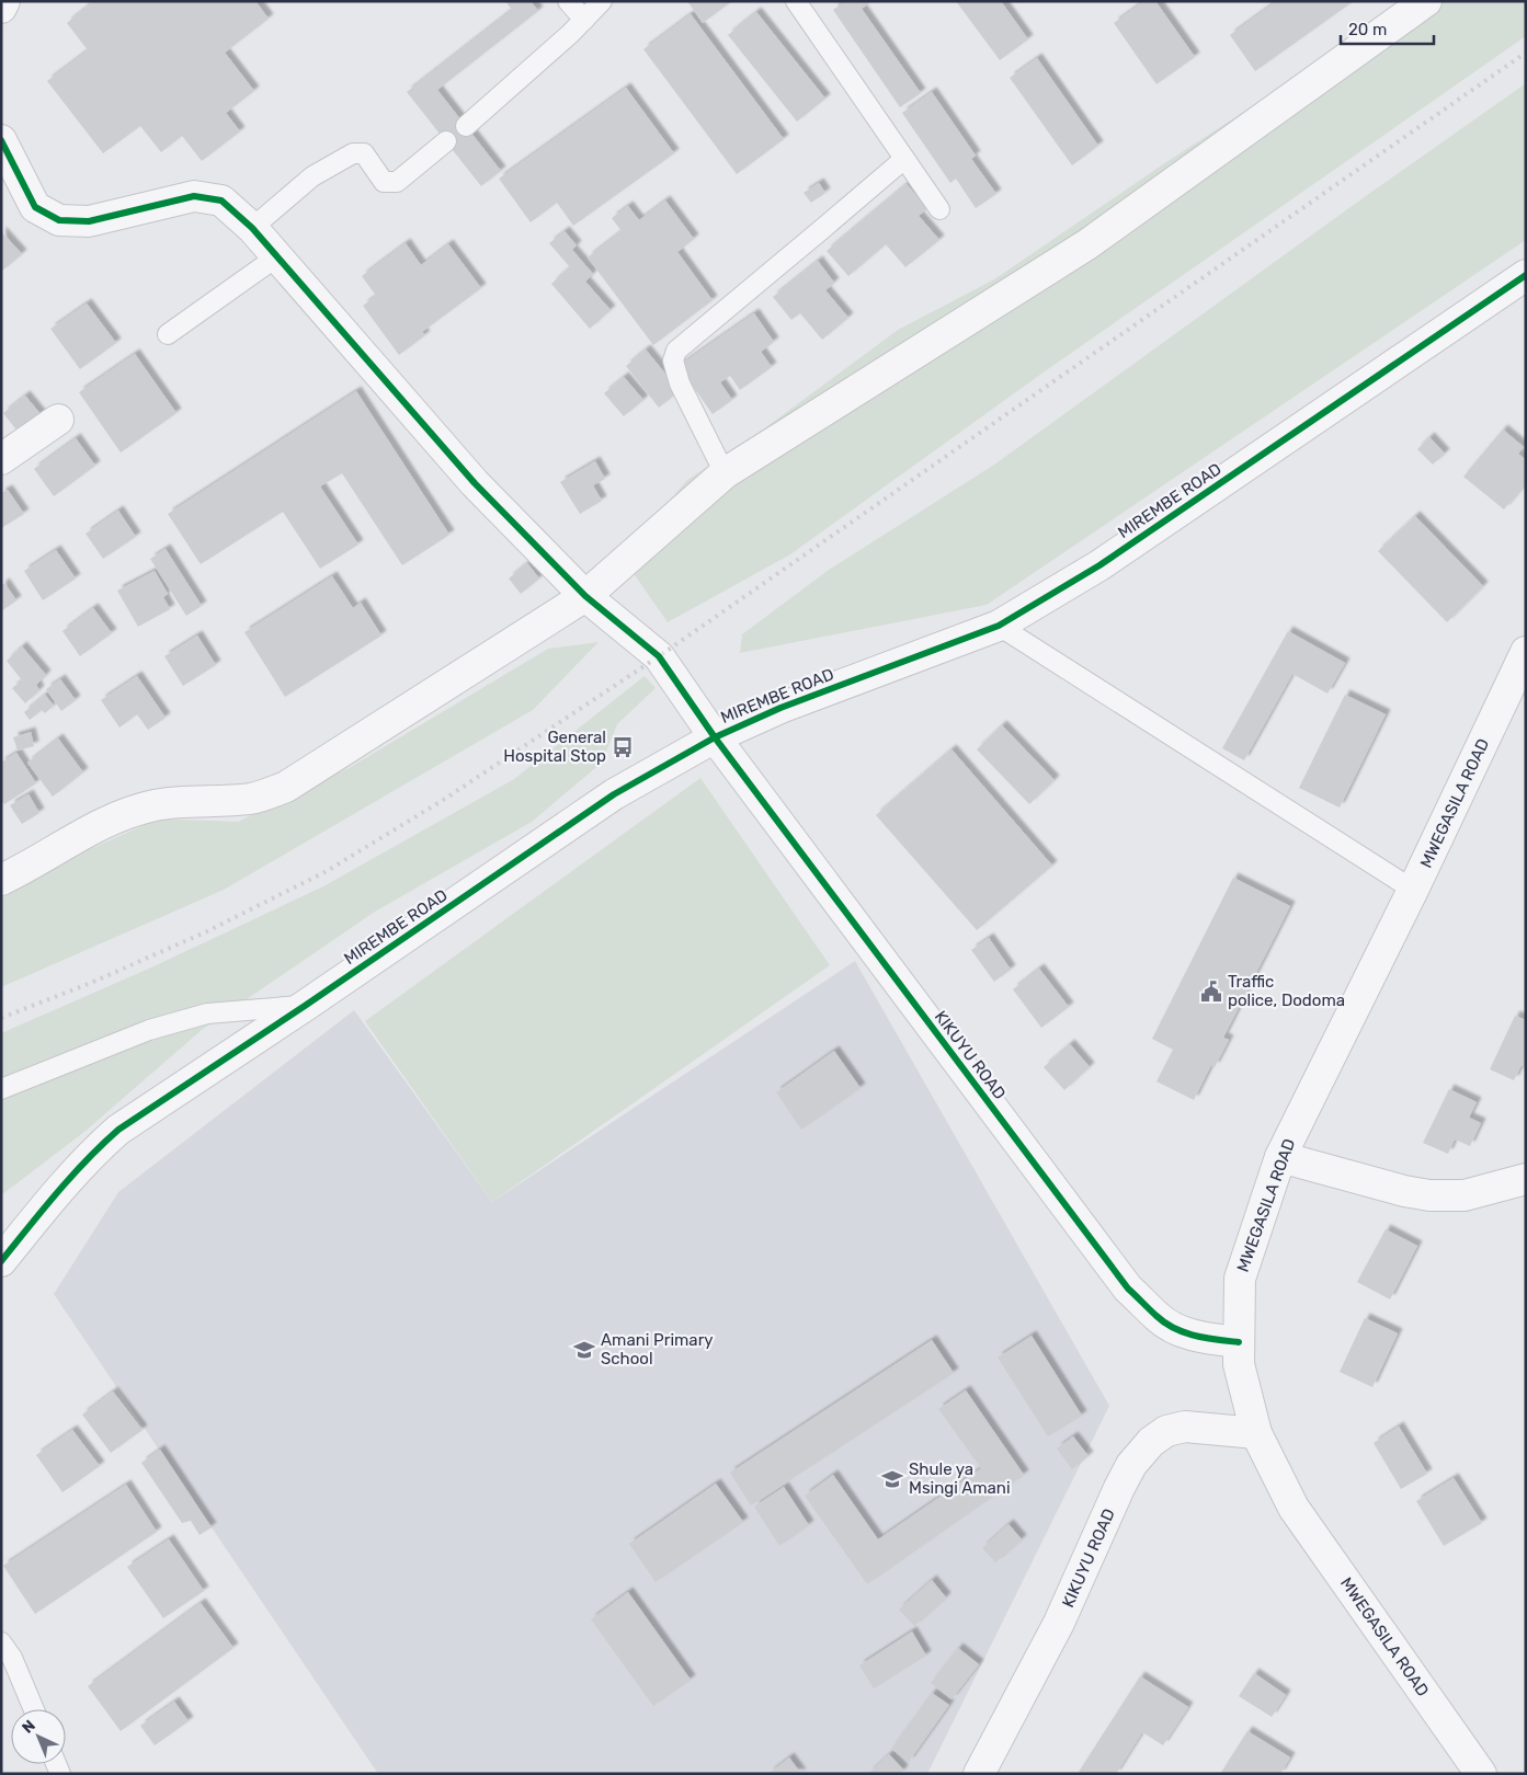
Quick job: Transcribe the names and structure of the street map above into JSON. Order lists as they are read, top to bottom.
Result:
{
  "streets": {
    "street": ["MIREMBE ROAD", "MWEGASILA ROAD", "KIKUYU ROAD"]
  },
  "crossings": [
    ["MIREMBE ROAD", "KIKUYU ROAD"],
    ["MWEGASILA ROAD", "KIKUYU ROAD"]
  ],
  "places": {
    "bus stop": ["General Hospital Stop"],
    "public building": ["Traffic police, Dodoma"],
    "school or university": ["Amani Primary School", "Shule ya Msingi Amani"]
  },
  "scale_bar": "20 m",
  "north": "top left"
}
